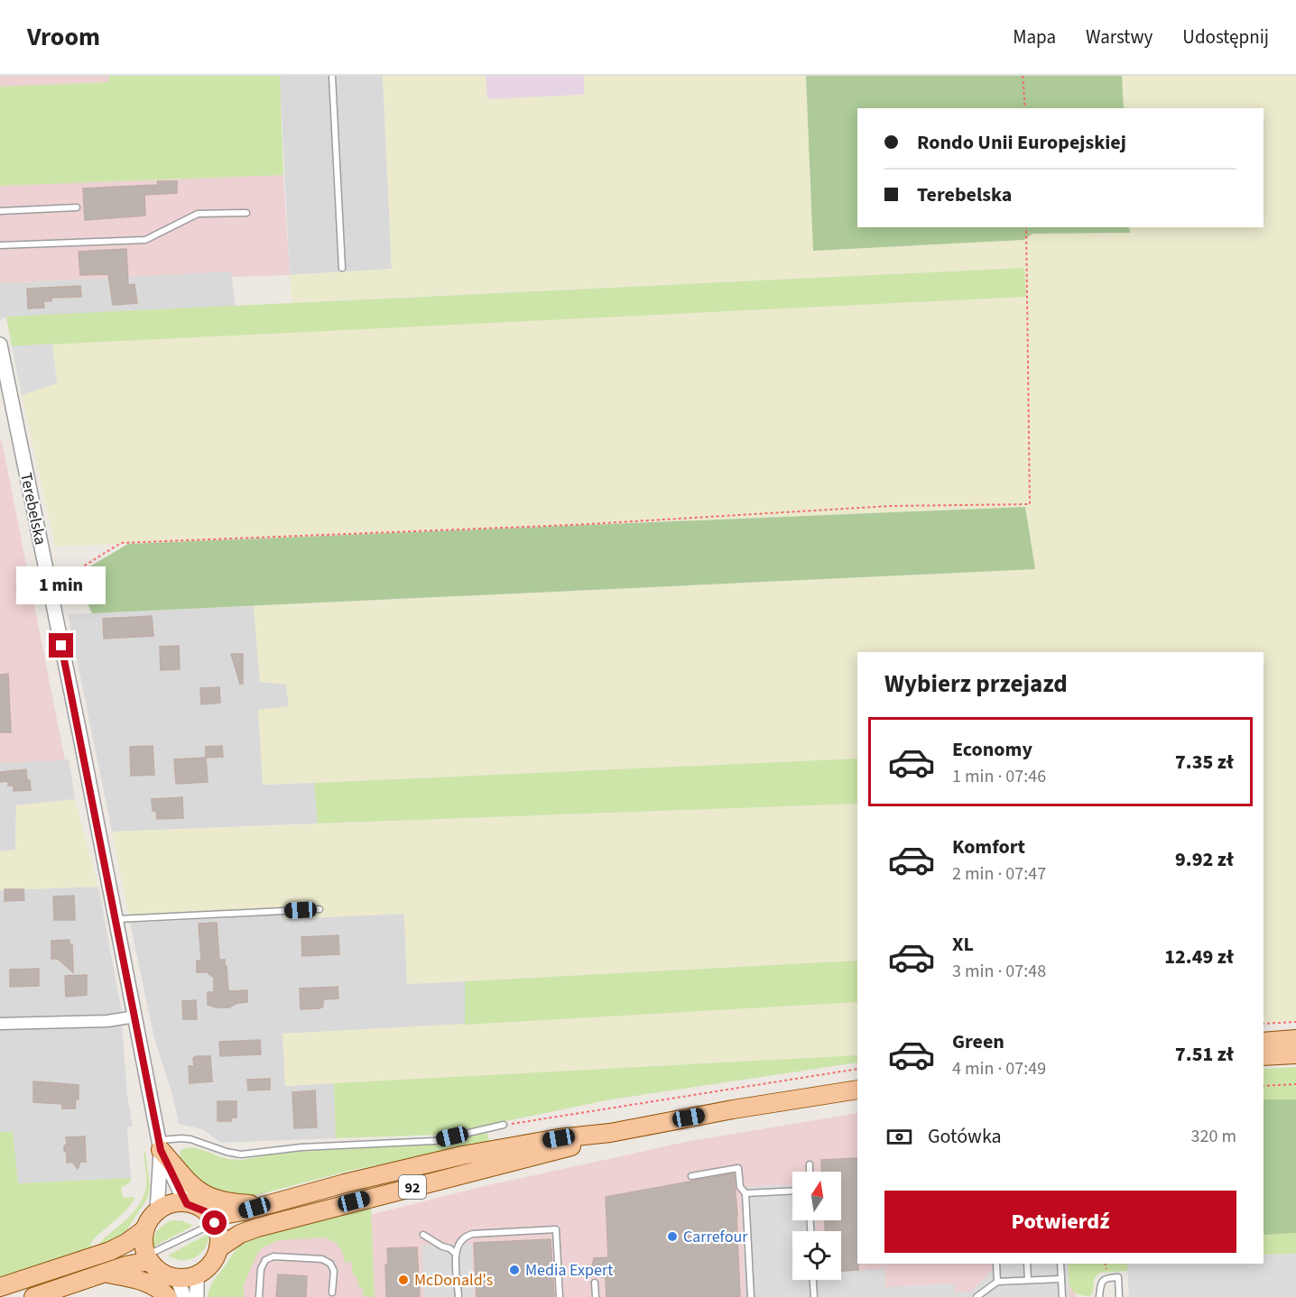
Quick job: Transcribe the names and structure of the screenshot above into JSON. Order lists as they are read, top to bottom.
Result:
{
  "streets": {
    "main road": ["92"],
    "street": ["Terebelska"]
  },
  "places": ["Carrefour", "Media Expert", "McDonald's"],
  "north": "top",
  "page": {
    "header": "Vroom",
    "nav": ["Mapa", "Warstwy", "Udostępnij"],
    "banner": ["Rondo Unii Europejskiej", "Terebelska"],
    "bubble": "1 min",
    "heading": "Wybierz przejazd",
    "list": [
      {
        "name": "Economy",
        "note": "1 min · 07:46",
        "value": "7.35 zł"
      },
      {
        "name": "Komfort",
        "note": "2 min · 07:47",
        "value": "9.92 zł"
      },
      {
        "name": "XL",
        "note": "3 min · 07:48",
        "value": "12.49 zł"
      },
      {
        "name": "Green",
        "note": "4 min · 07:49",
        "value": "7.51 zł"
      }
    ],
    "pay": ["Gotówka", "320 m"],
    "buttons": "Potwierdź"
  }
}
